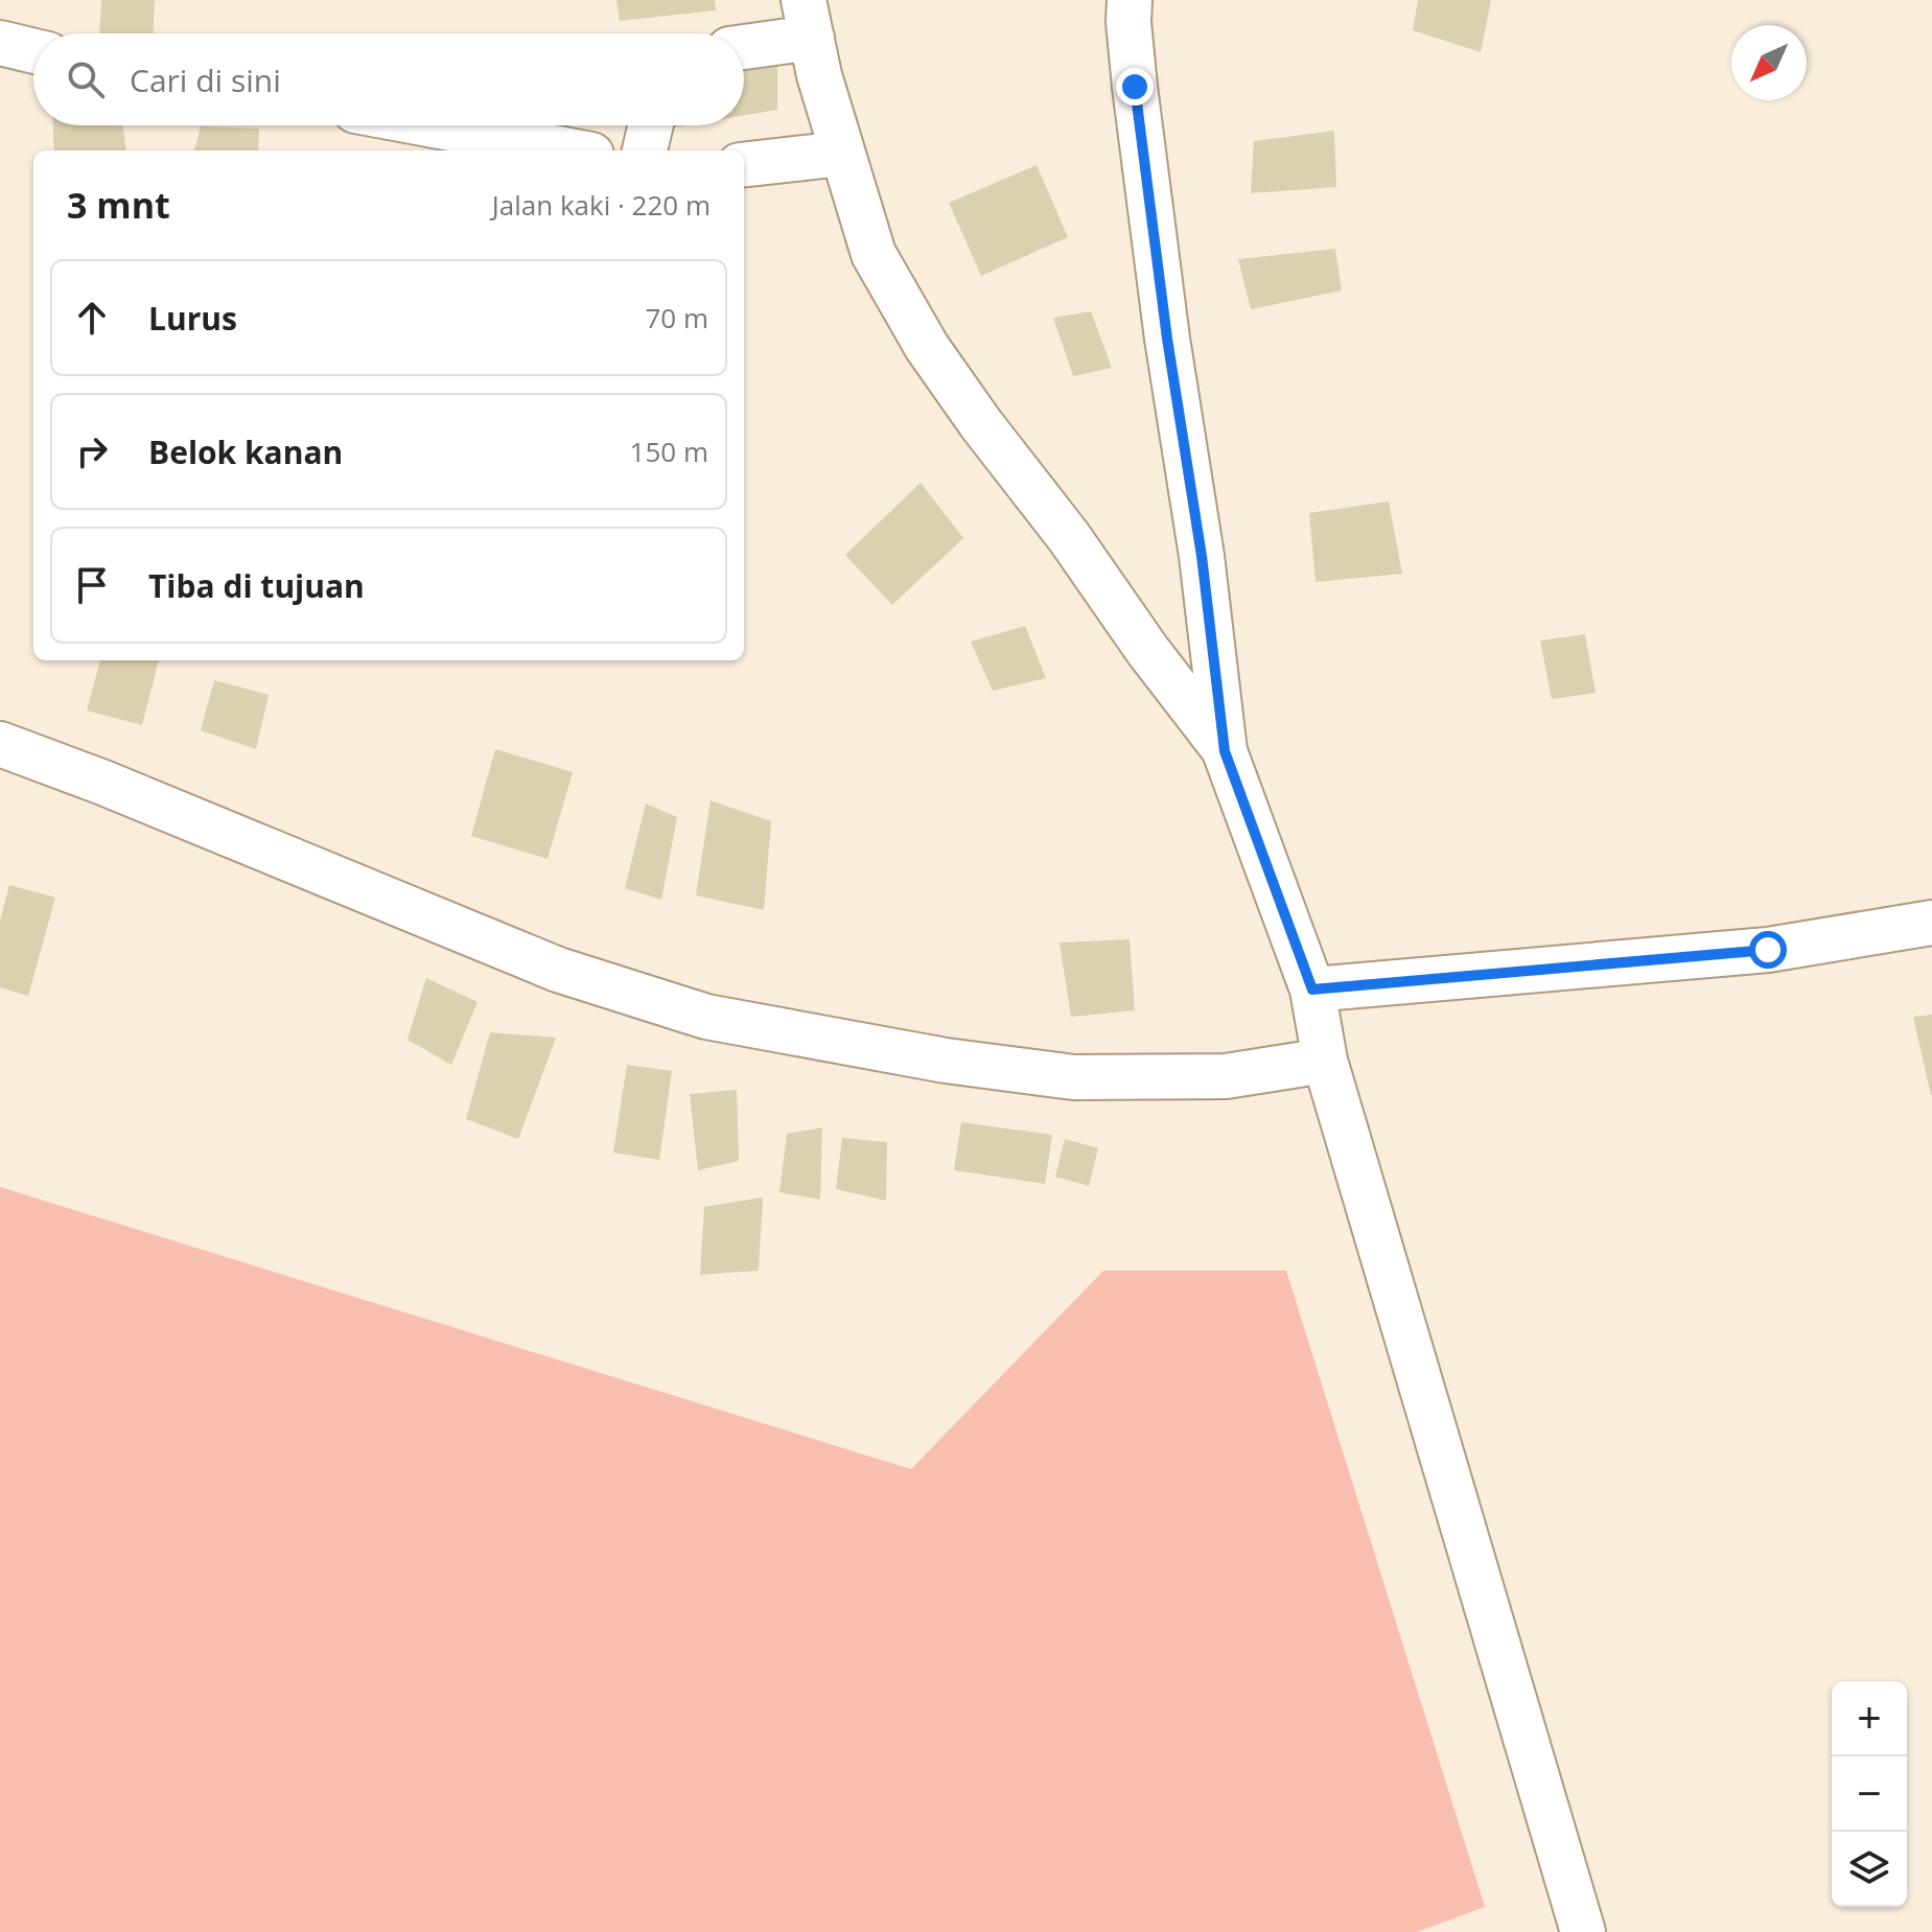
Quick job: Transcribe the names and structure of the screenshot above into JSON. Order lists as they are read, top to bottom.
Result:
{
  "north": "bottom left",
  "page": {
    "search": "Cari di sini",
    "heading": ["3 mnt", "Jalan kaki · 220 m"],
    "list": [
      ["Lurus", "70 m"],
      ["Belok kanan", "150 m"],
      "Tiba di tujuan"
    ],
    "map_buttons": ["+", "−"]
  }
}
